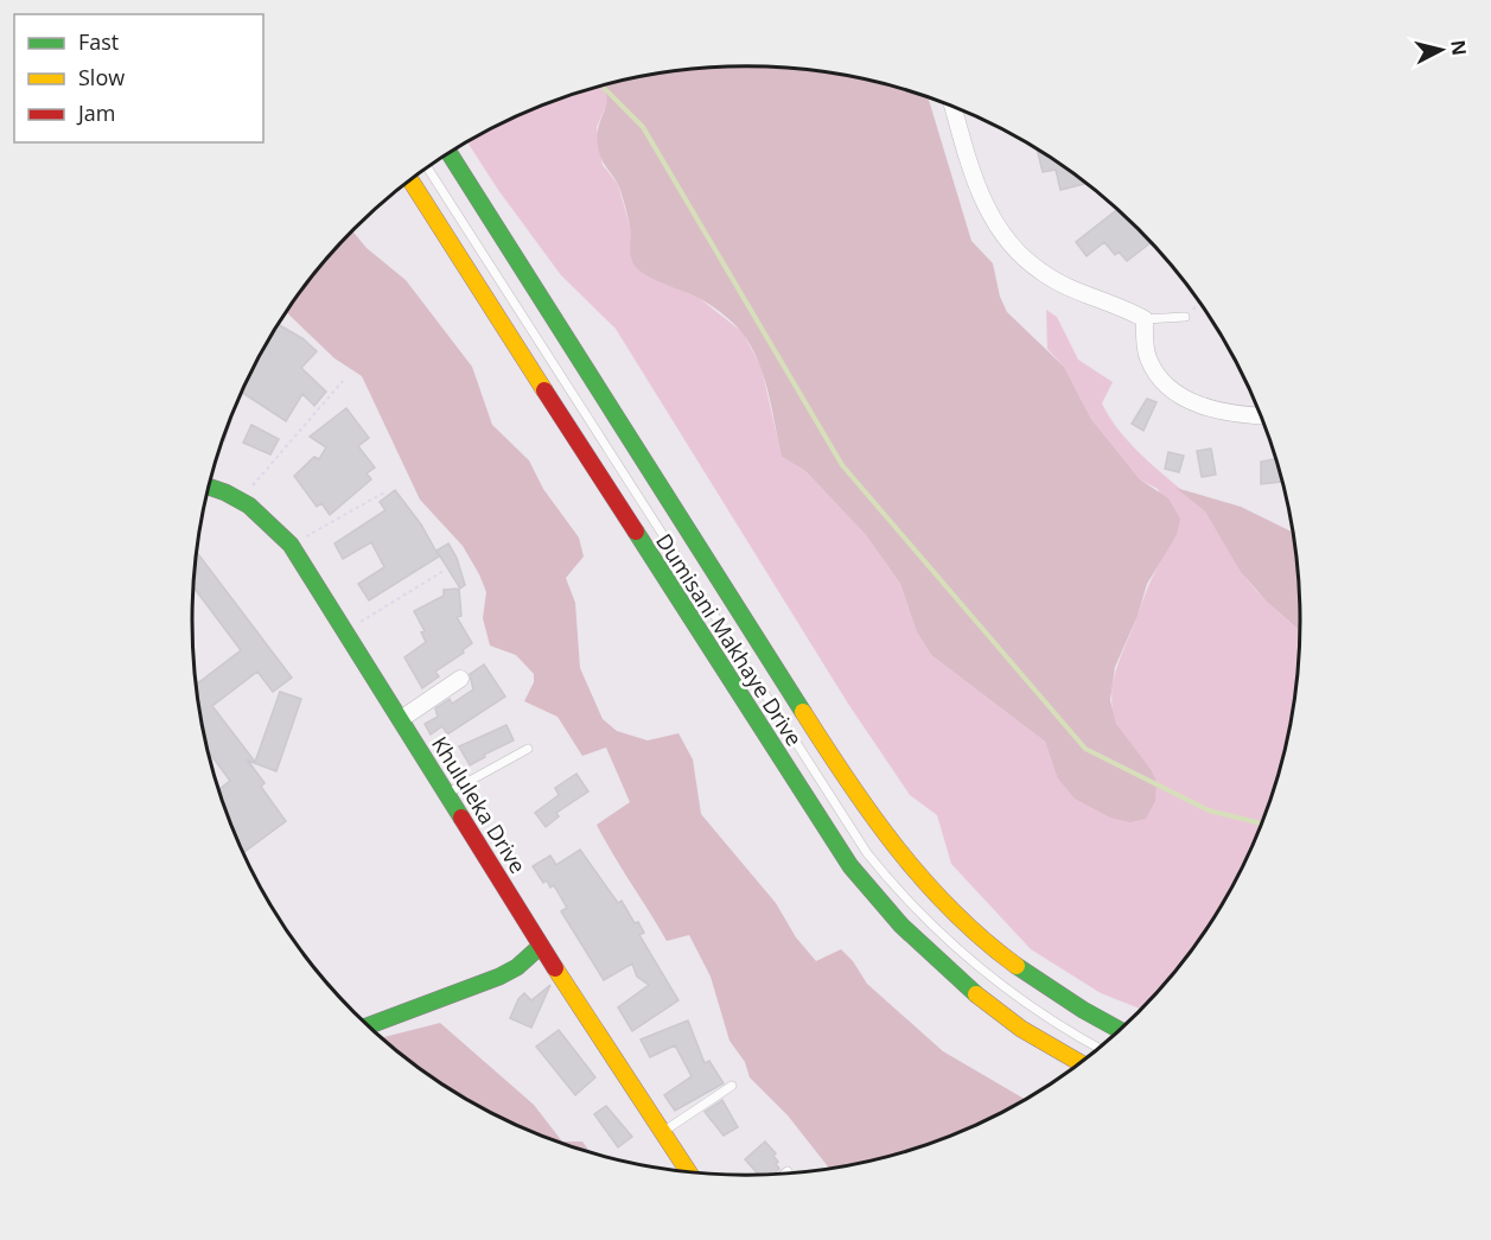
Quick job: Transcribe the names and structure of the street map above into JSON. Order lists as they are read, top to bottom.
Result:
{
  "streets": {
    "main road": ["Dumisani Makhaye Drive", "Khululeka Drive"]
  },
  "legend": ["Fast", "Slow", "Jam"],
  "north": "right"
}
